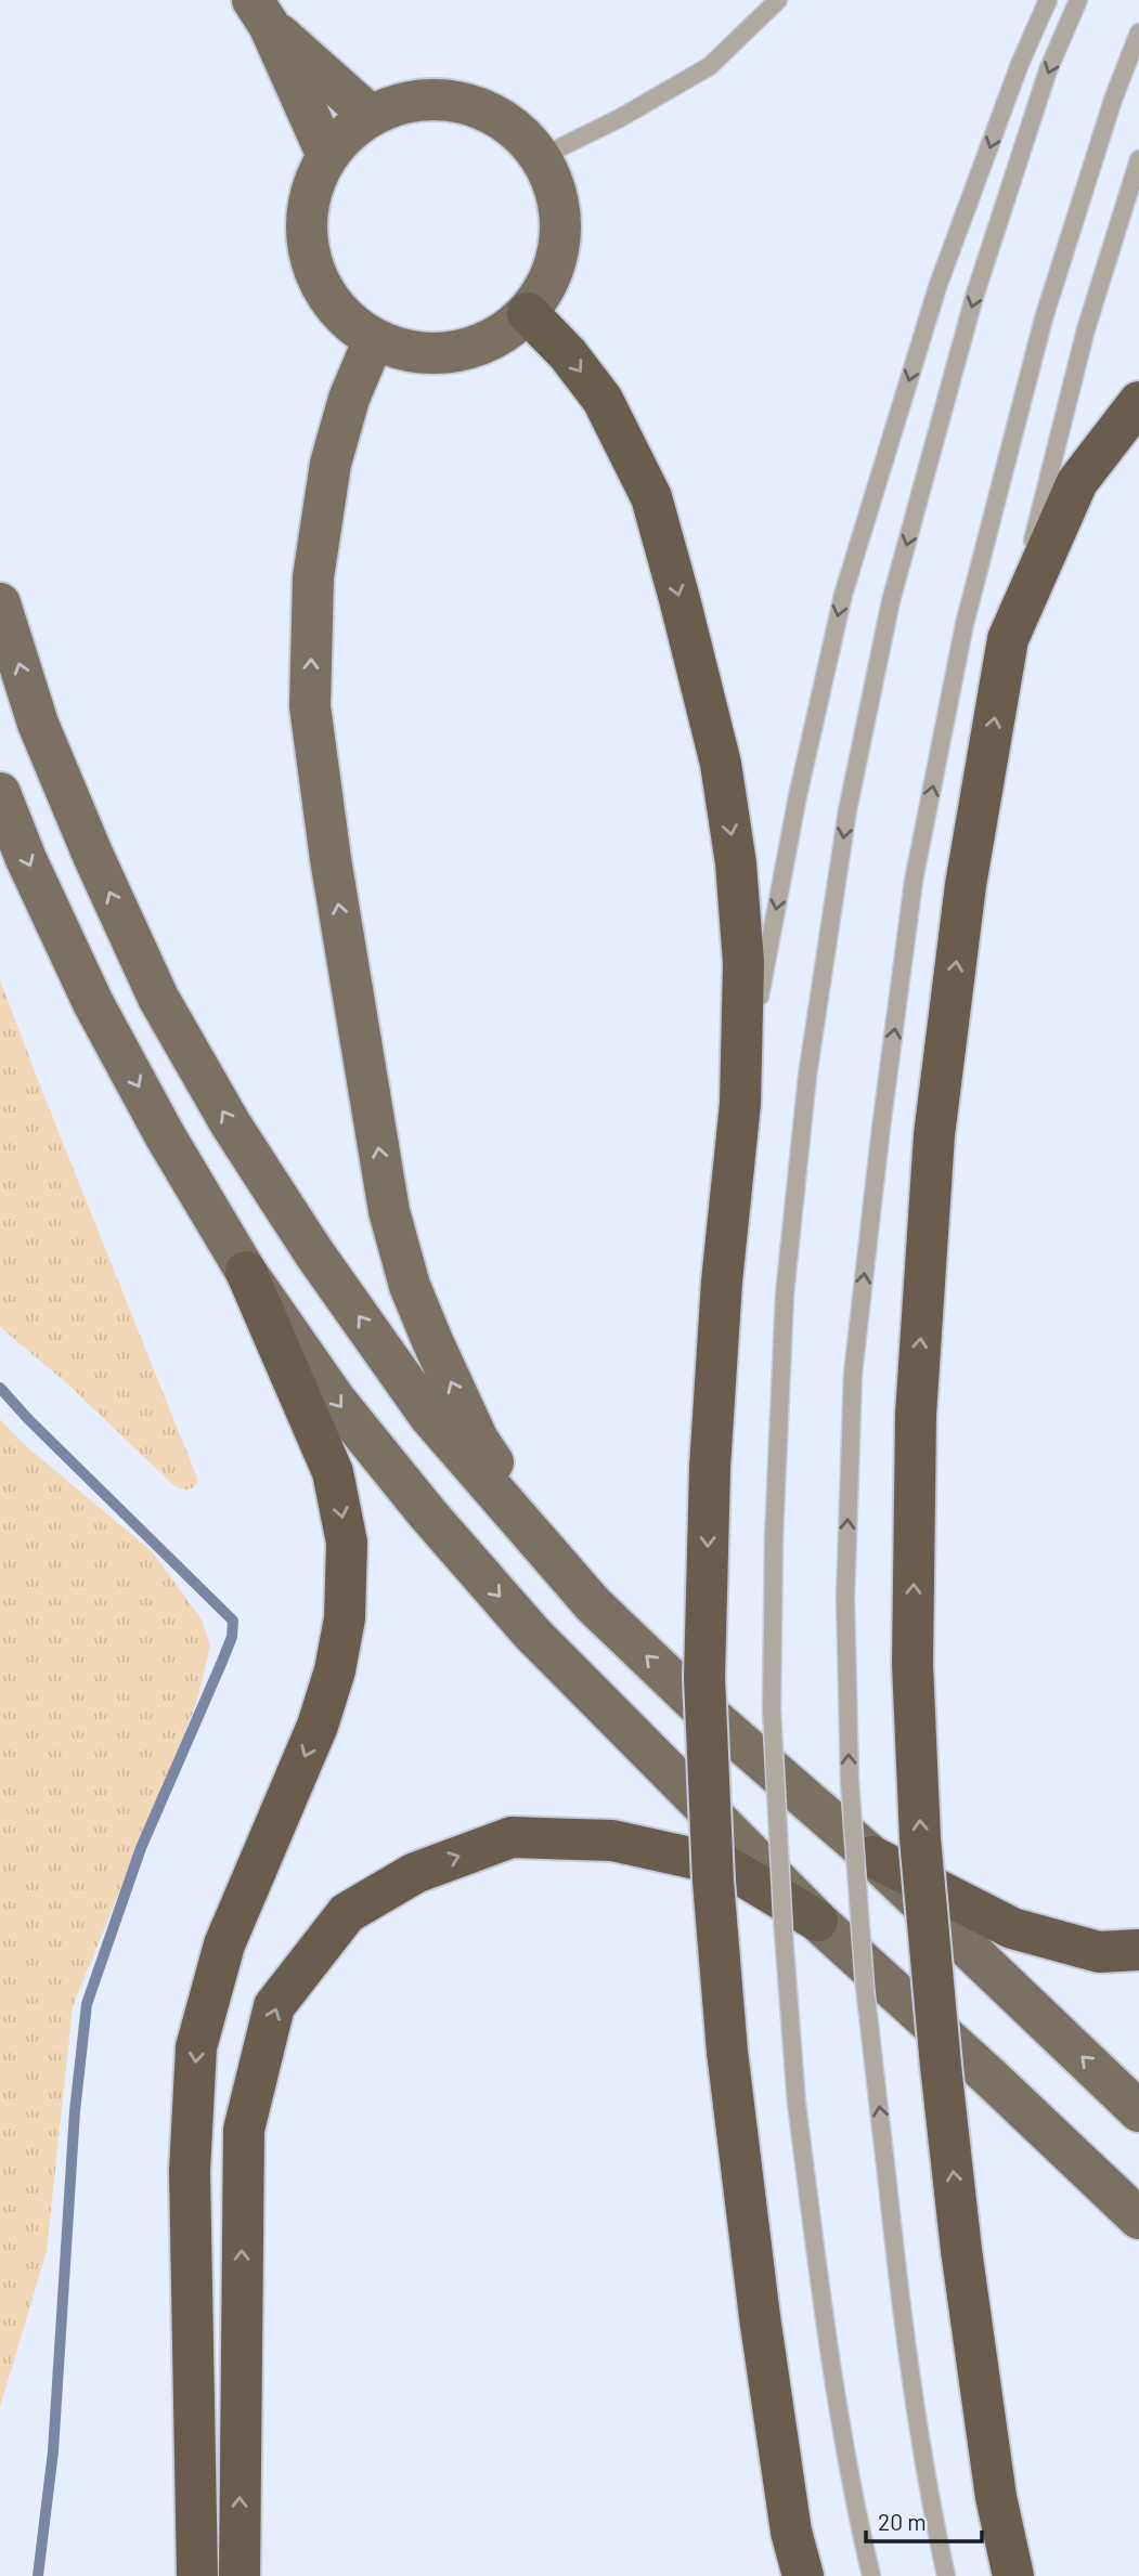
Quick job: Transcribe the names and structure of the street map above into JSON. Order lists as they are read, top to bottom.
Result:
{
  "scale_bar": "20 m"
}
